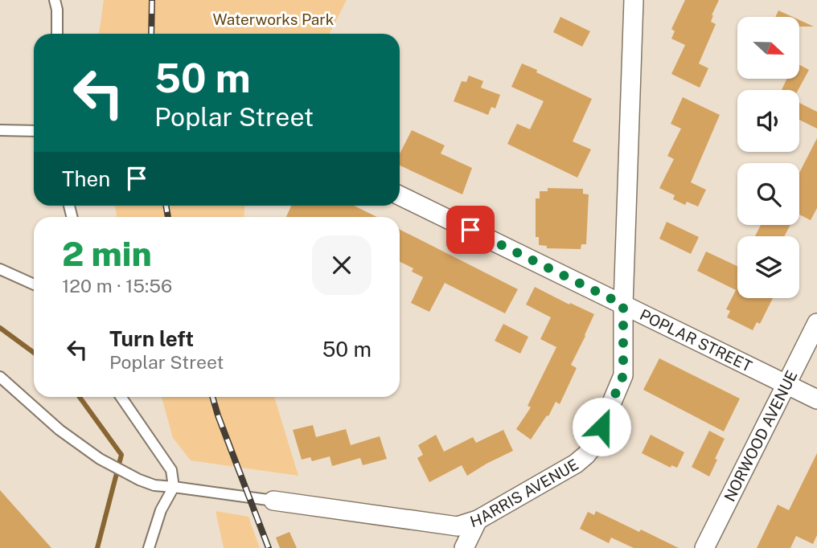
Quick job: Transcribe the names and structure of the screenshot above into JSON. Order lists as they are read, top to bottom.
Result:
{
  "streets": {
    "street": ["POPLAR STREET", "NORWOOD AVENUE", "HARRIS AVENUE"]
  },
  "crossings": [
    ["POPLAR STREET", "NORWOOD AVENUE"],
    ["POPLAR STREET", "HARRIS AVENUE"]
  ],
  "parks": ["Waterworks Park"],
  "north": "right",
  "page": {
    "turn": ["50 m", "Poplar Street"],
    "then": "Then",
    "heading": ["2 min", "120 m · 15:56"],
    "list": [
      {
        "name": "Turn left",
        "note": "Poplar Street",
        "value": "50 m"
      }
    ]
  }
}
